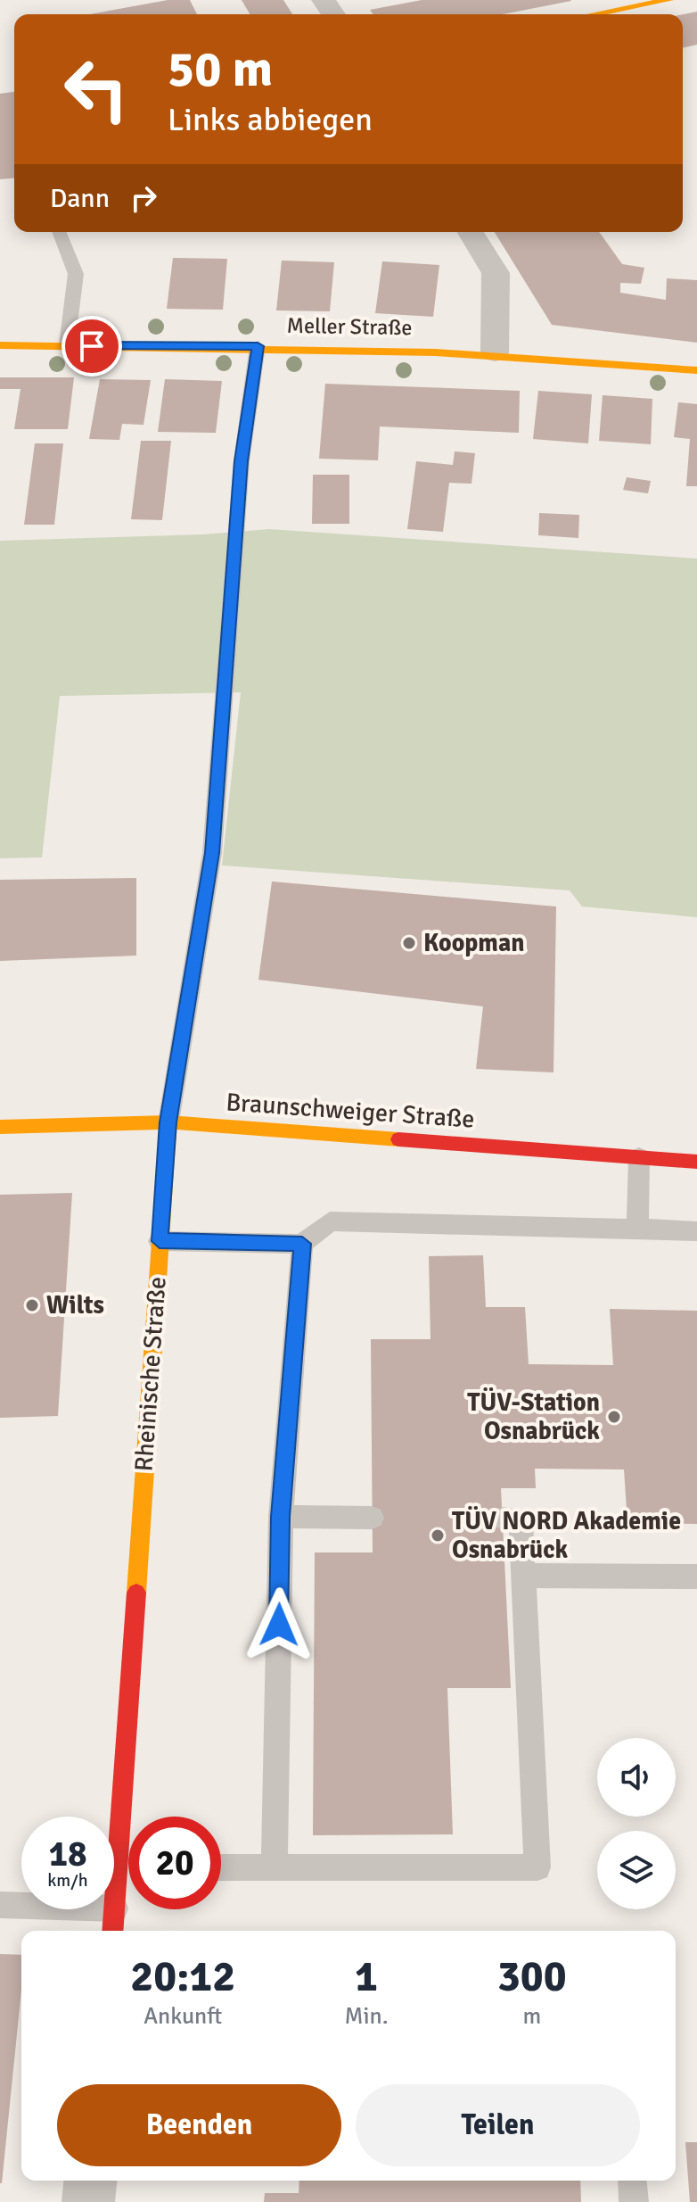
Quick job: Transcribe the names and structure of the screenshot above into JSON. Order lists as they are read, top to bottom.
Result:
{
  "streets": {
    "street": ["Meller Straße", "Braunschweiger Straße", "Rheinische Straße"]
  },
  "crossings": [
    ["Meller Straße", "Rheinische Straße"],
    ["Braunschweiger Straße", "Rheinische Straße"]
  ],
  "places": [
    "Koopman",
    "Wilts",
    "TÜV-Station Osnabrück",
    "TÜV NORD Akademie Osnabrück"
  ],
  "page": {
    "turn": ["50 m", "Links abbiegen"],
    "then": "Dann",
    "speed": "18 km/h",
    "limit": "20",
    "eta": [
      "20:12",
      "Ankunft",
      "1",
      "Min.",
      "300",
      "m"
    ],
    "buttons": ["Beenden", "Teilen"]
  }
}
